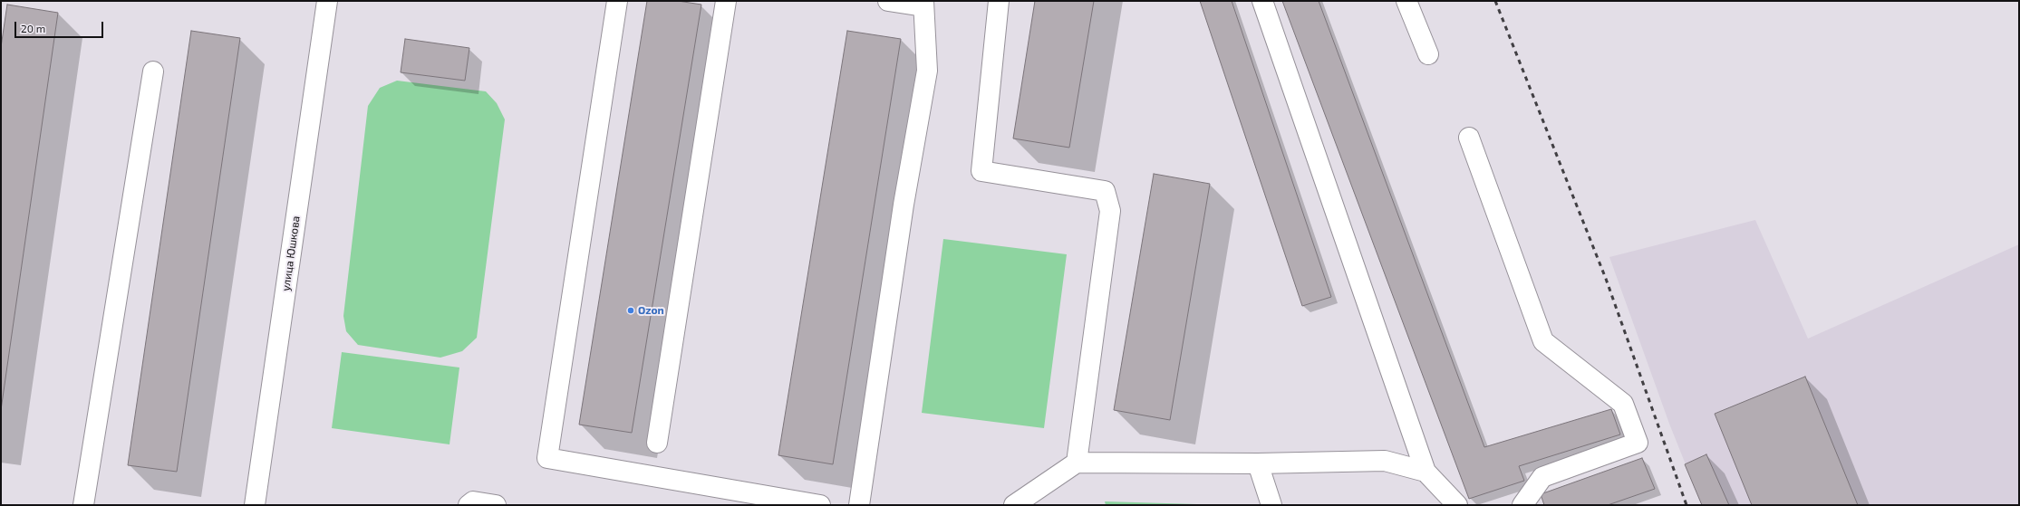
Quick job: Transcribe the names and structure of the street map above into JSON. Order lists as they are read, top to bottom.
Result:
{
  "streets": {
    "street": ["улица Юшкова"]
  },
  "places": ["Ozon"],
  "scale_bar": "20 m"
}
